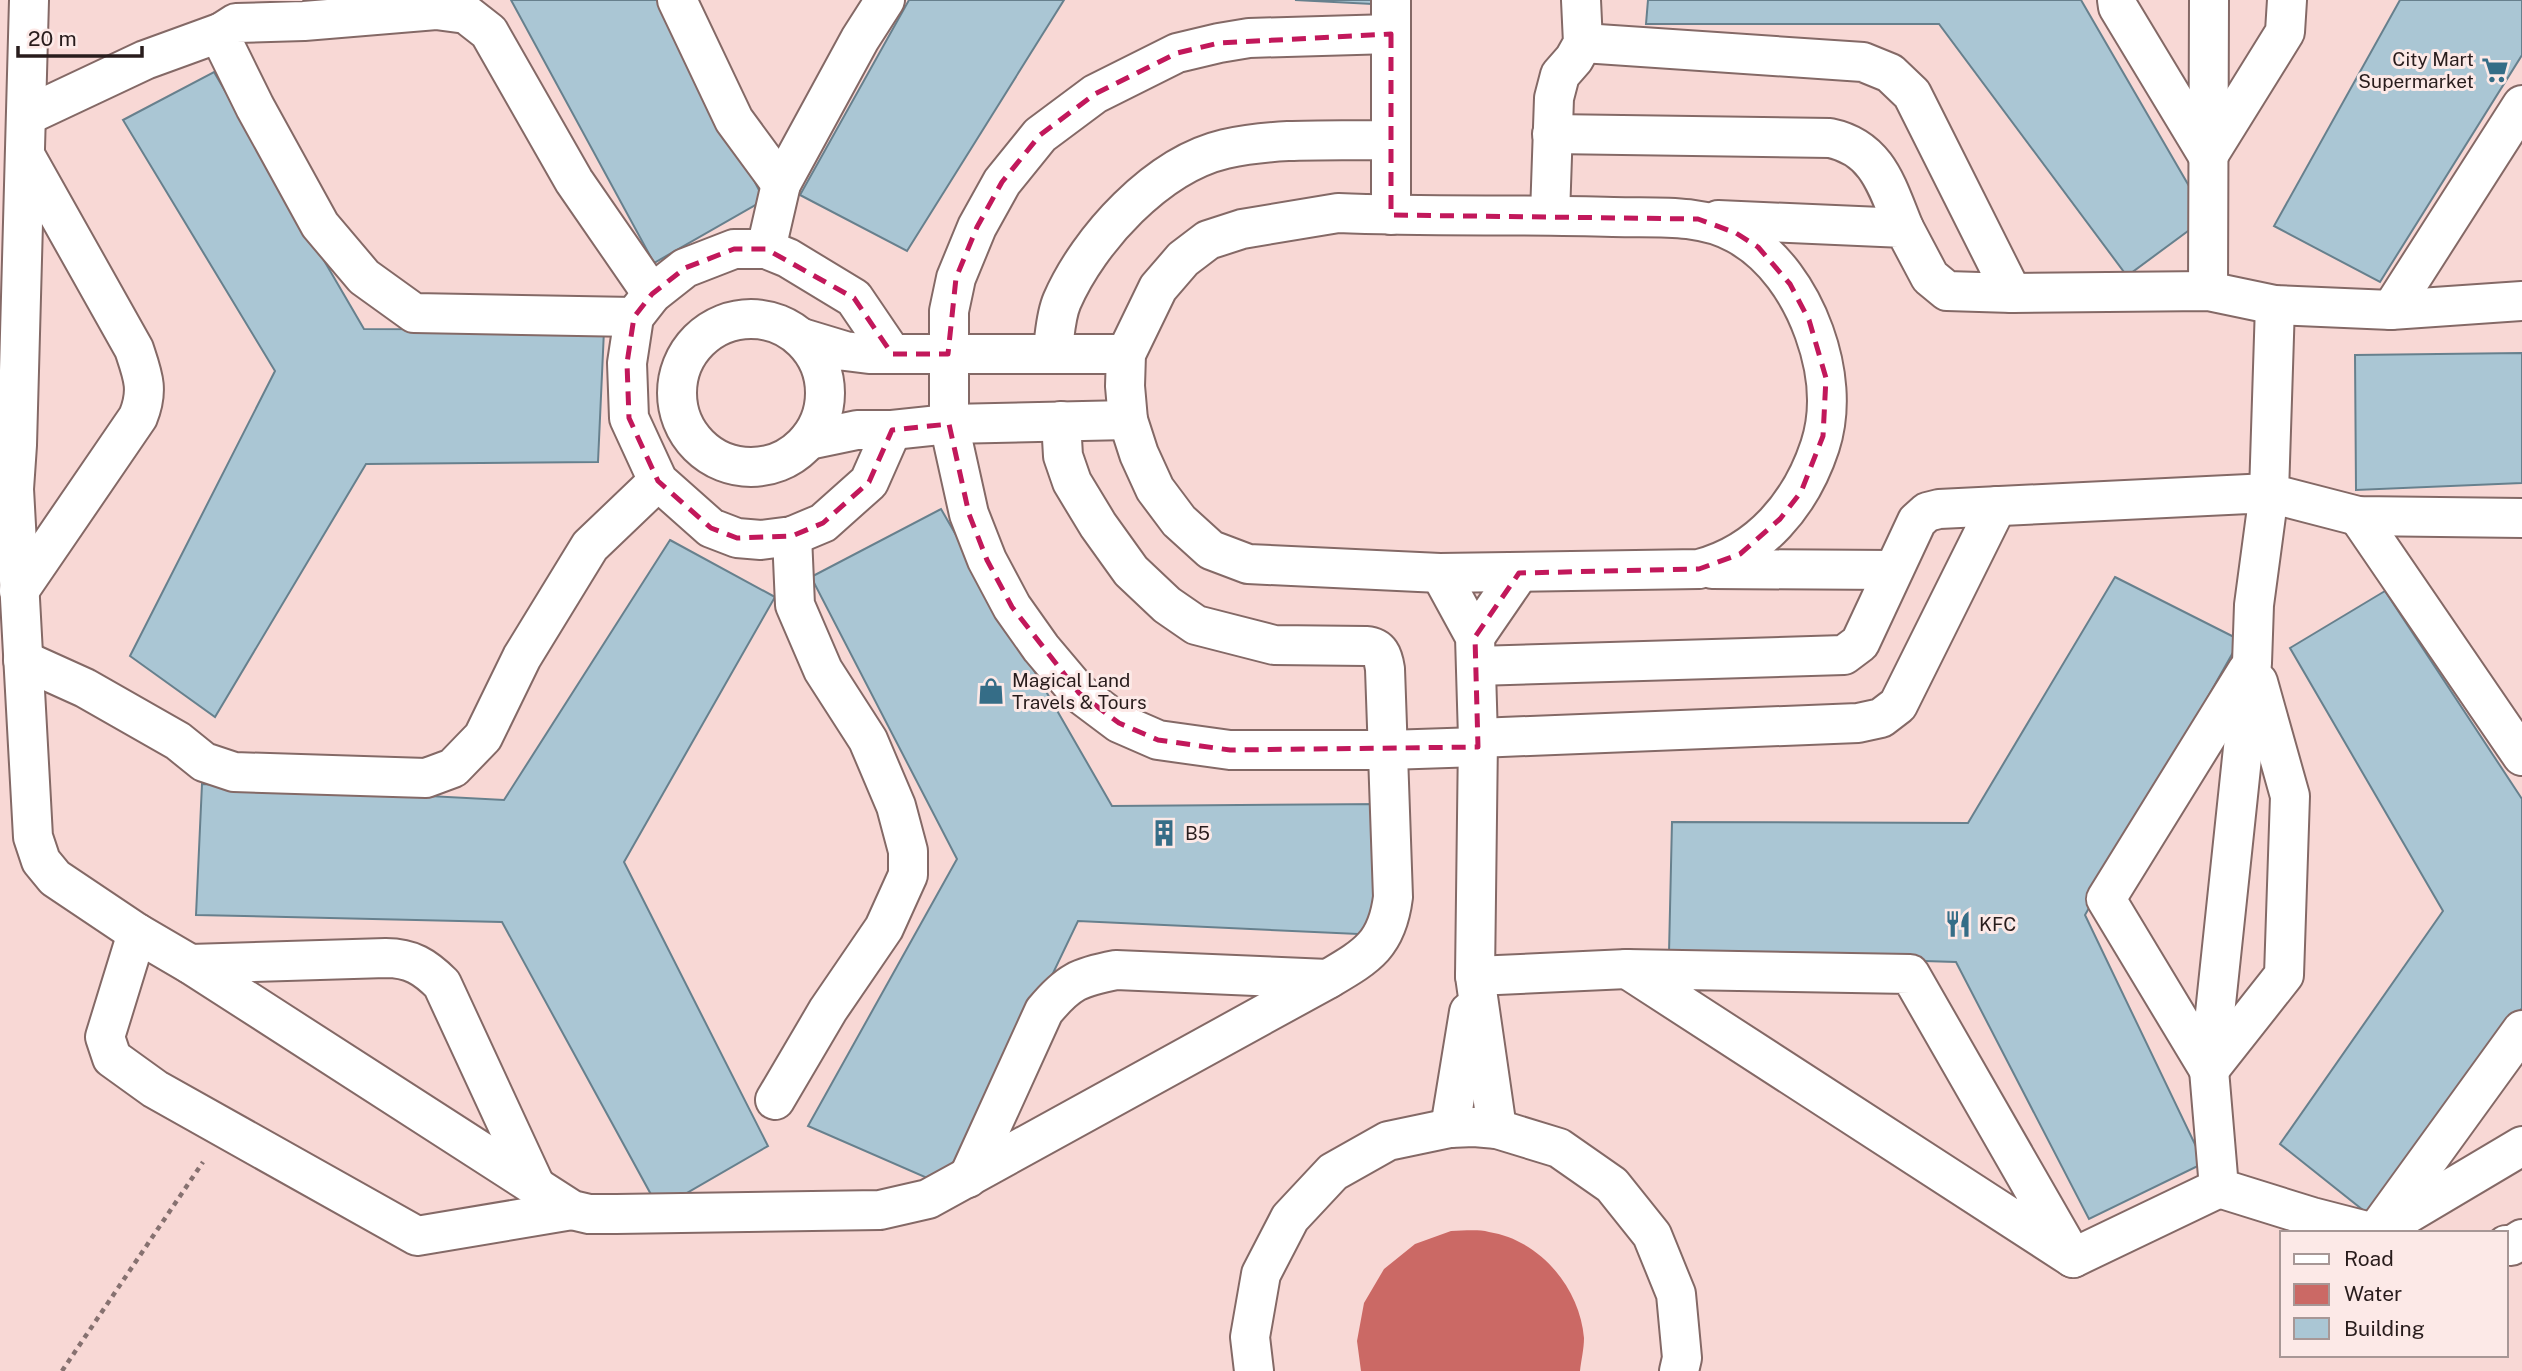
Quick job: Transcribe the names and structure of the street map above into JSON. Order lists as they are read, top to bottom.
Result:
{
  "places": {
    "supermarket": ["City Mart Supermarket"],
    "shop": ["Magical Land Travels & Tours"],
    "building": ["B5"],
    "restaurant": ["KFC"]
  },
  "legend": ["Road", "Water", "Building"],
  "scale_bar": "20 m"
}
